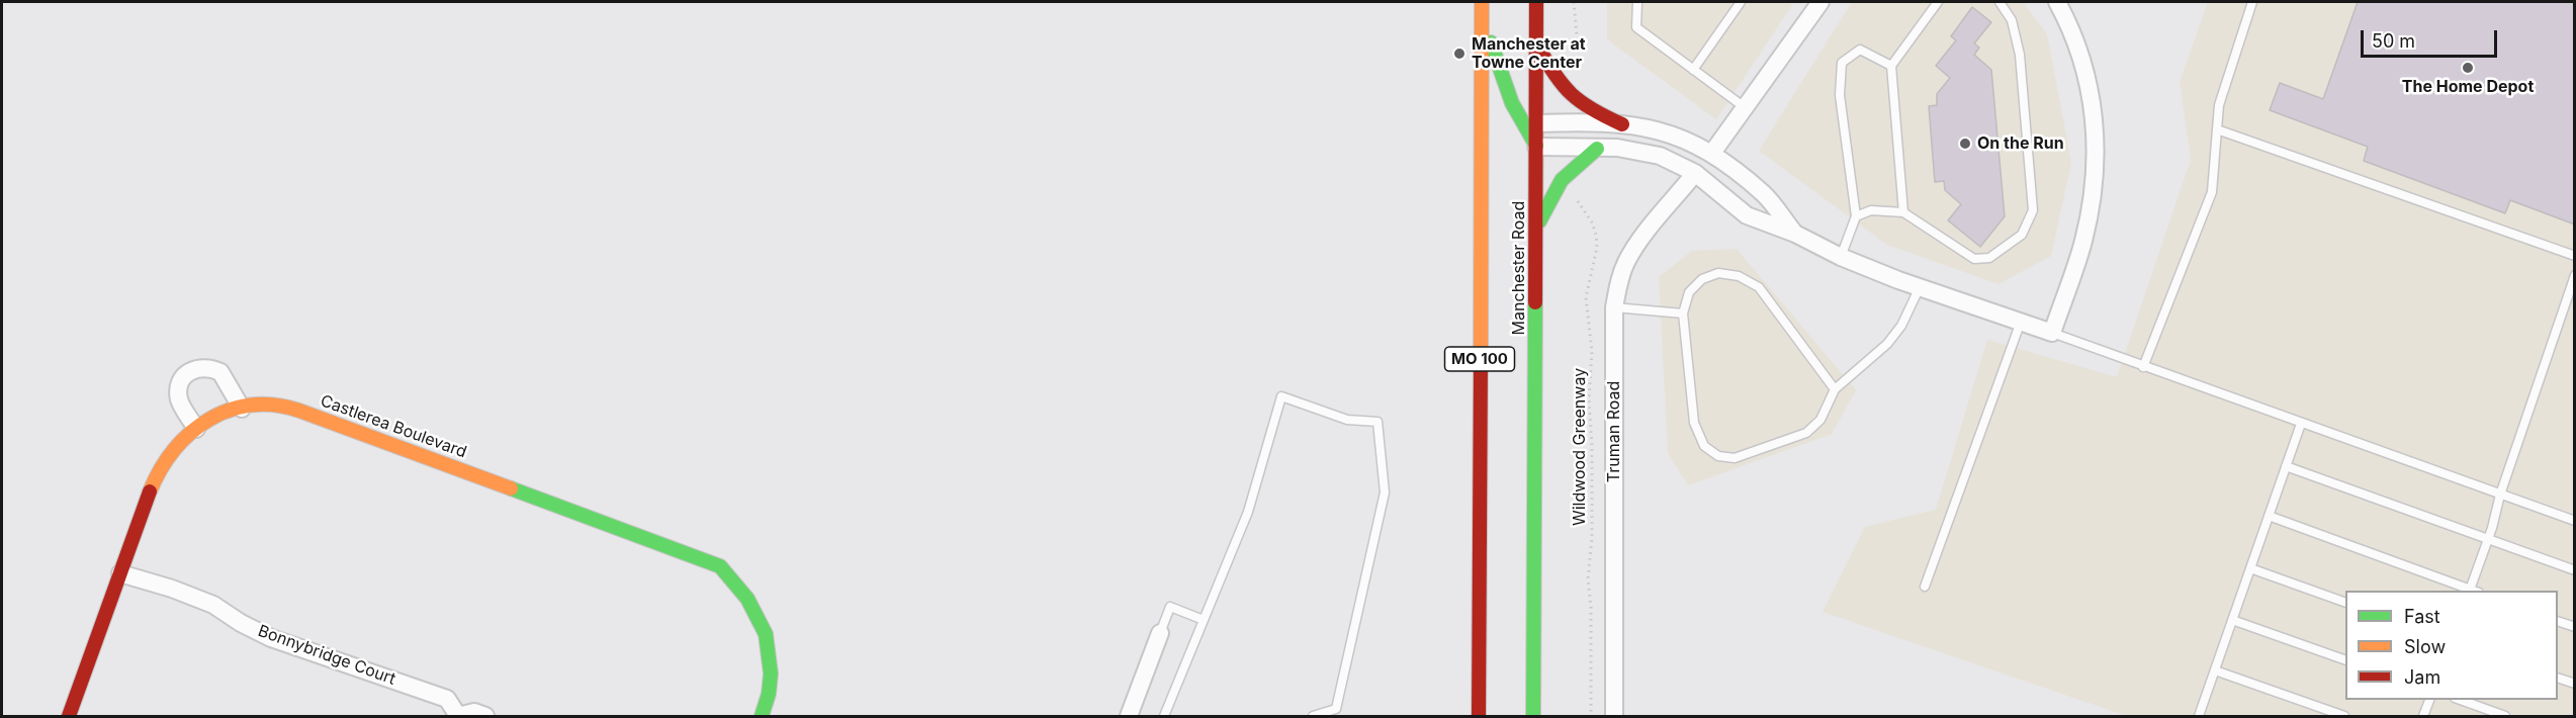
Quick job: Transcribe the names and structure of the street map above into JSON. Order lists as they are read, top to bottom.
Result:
{
  "streets": {
    "main road": ["Manchester Road", "MO 100", "Castlerea Boulevard"],
    "street": ["Truman Road", "Bonnybridge Court"],
    "path": ["Wildwood Greenway"]
  },
  "crossings": [
    ["Castlerea Boulevard", "Bonnybridge Court"]
  ],
  "places": ["Manchester at Towne Center", "The Home Depot", "On the Run"],
  "legend": ["Fast", "Slow", "Jam"],
  "scale_bar": "50 m"
}
